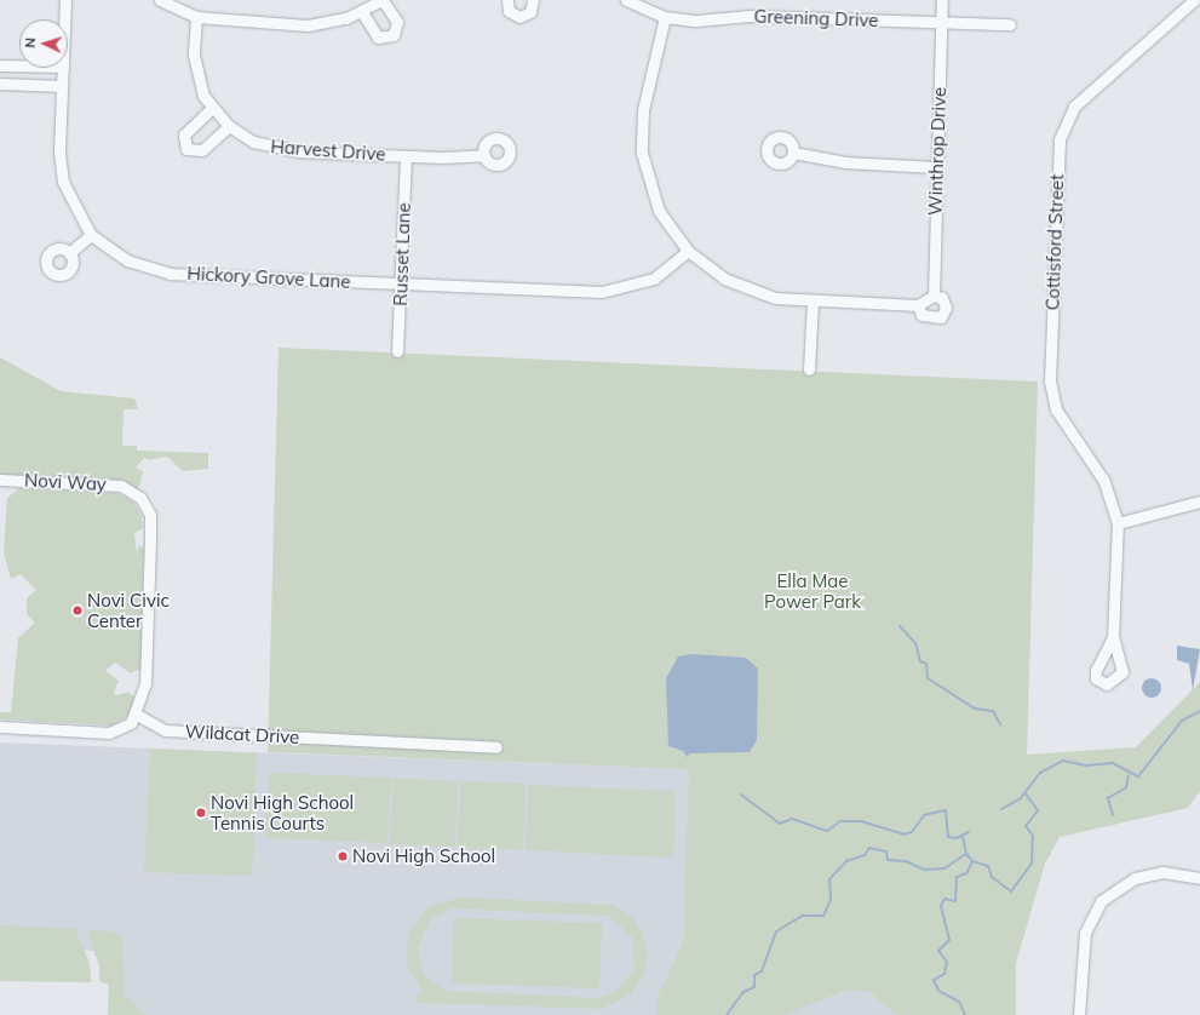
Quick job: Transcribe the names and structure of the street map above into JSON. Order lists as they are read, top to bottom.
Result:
{
  "streets": {
    "street": [
      "Greening Drive",
      "Harvest Drive",
      "Winthrop Drive",
      "Cottisford Street",
      "Russet Lane",
      "Hickory Grove Lane",
      "Novi Way",
      "Wildcat Drive"
    ]
  },
  "crossings": [
    ["Greening Drive", "Winthrop Drive"],
    ["Harvest Drive", "Russet Lane"],
    ["Russet Lane", "Hickory Grove Lane"],
    ["Novi Way", "Wildcat Drive"]
  ],
  "parks": ["Ella Mae Power Park"],
  "places": ["Novi Civic Center", "Novi High School Tennis Courts", "Novi High School"],
  "north": "left"
}
